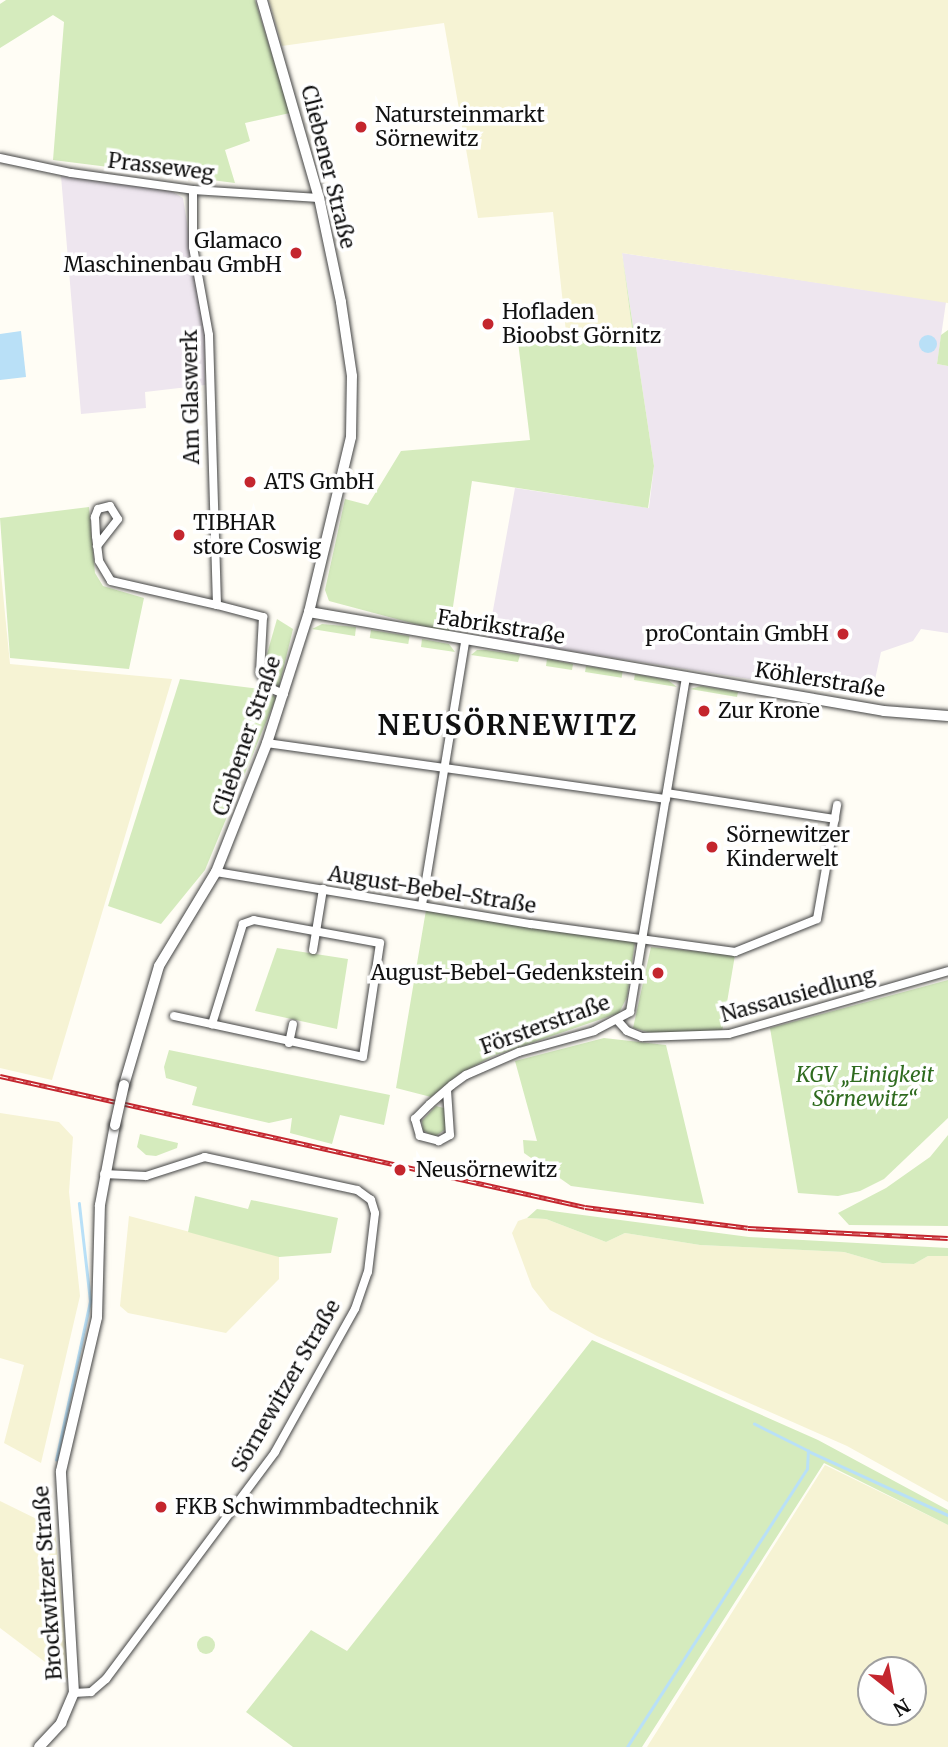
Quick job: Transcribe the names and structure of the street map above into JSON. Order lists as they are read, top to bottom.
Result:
{
  "streets": {
    "street": [
      "Prasseweg",
      "Cliebener Straße",
      "Am Glaswerk",
      "Fabrikstraße",
      "Köhlerstraße",
      "August-Bebel-Straße",
      "Nassausiedlung",
      "Försterstraße",
      "Sörnewitzer Straße",
      "Brockwitzer Straße"
    ]
  },
  "crossings": [
    ["Prasseweg", "Cliebener Straße"],
    ["Prasseweg", "Am Glaswerk"],
    ["Cliebener Straße", "Fabrikstraße"],
    ["Cliebener Straße", "August-Bebel-Straße"],
    ["Cliebener Straße", "Sörnewitzer Straße"],
    ["Cliebener Straße", "Brockwitzer Straße"],
    ["Fabrikstraße", "Köhlerstraße"],
    ["Fabrikstraße", "Försterstraße"],
    ["Köhlerstraße", "Försterstraße"],
    ["August-Bebel-Straße", "Försterstraße"],
    ["Nassausiedlung", "Försterstraße"],
    ["Sörnewitzer Straße", "Brockwitzer Straße"]
  ],
  "districts": ["NEUSÖRNEWITZ"],
  "parks": ["KGV „Einigkeit Sörnewitz“"],
  "places": [
    "Natursteinmarkt Sörnewitz",
    "Glamaco Maschinenbau GmbH",
    "Hofladen Bioobst Görnitz",
    "ATS GmbH",
    "TIBHAR store Coswig",
    "proContain GmbH",
    "Zur Krone",
    "Sörnewitzer Kinderwelt",
    "August-Bebel-Gedenkstein",
    "Neusörnewitz",
    "FKB Schwimmbadtechnik"
  ],
  "north": "bottom right"
}
